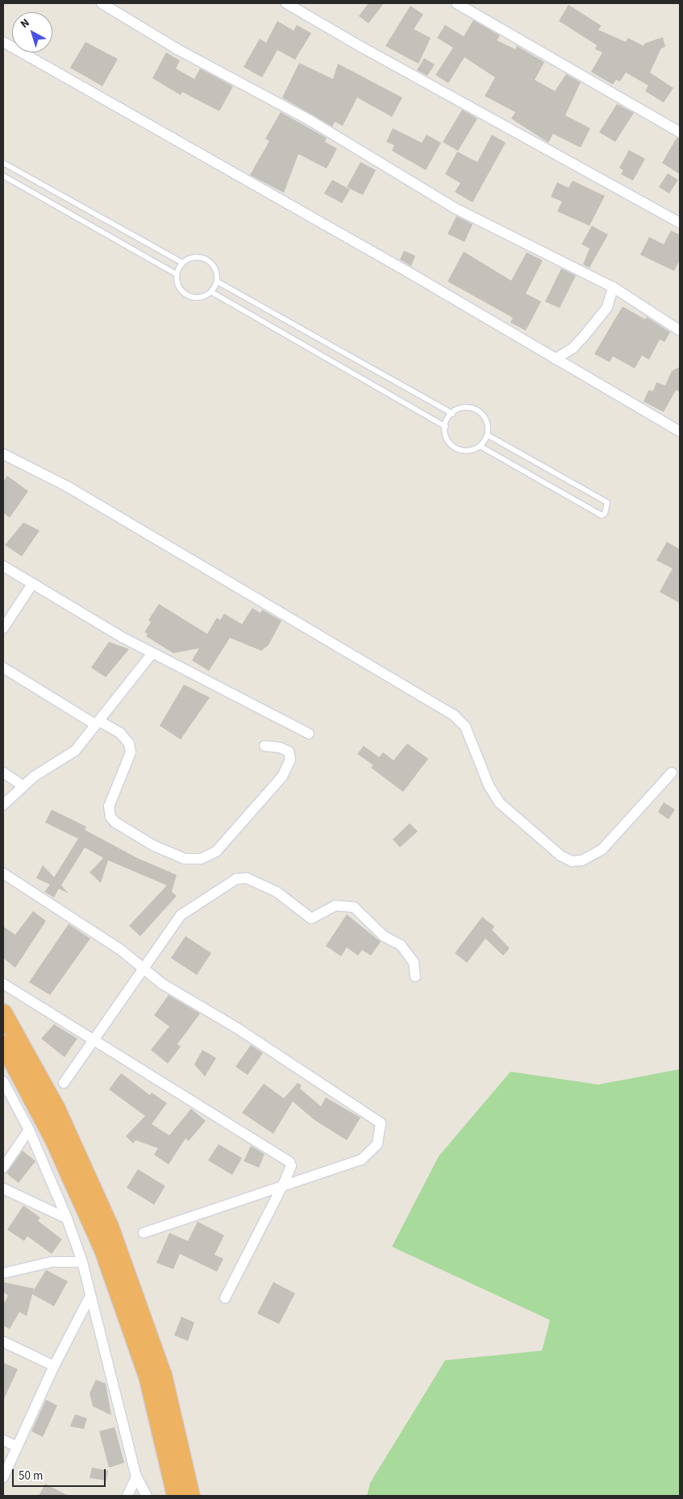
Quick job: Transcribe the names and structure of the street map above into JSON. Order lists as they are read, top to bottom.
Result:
{
  "scale_bar": "50 m",
  "north": "top left"
}
